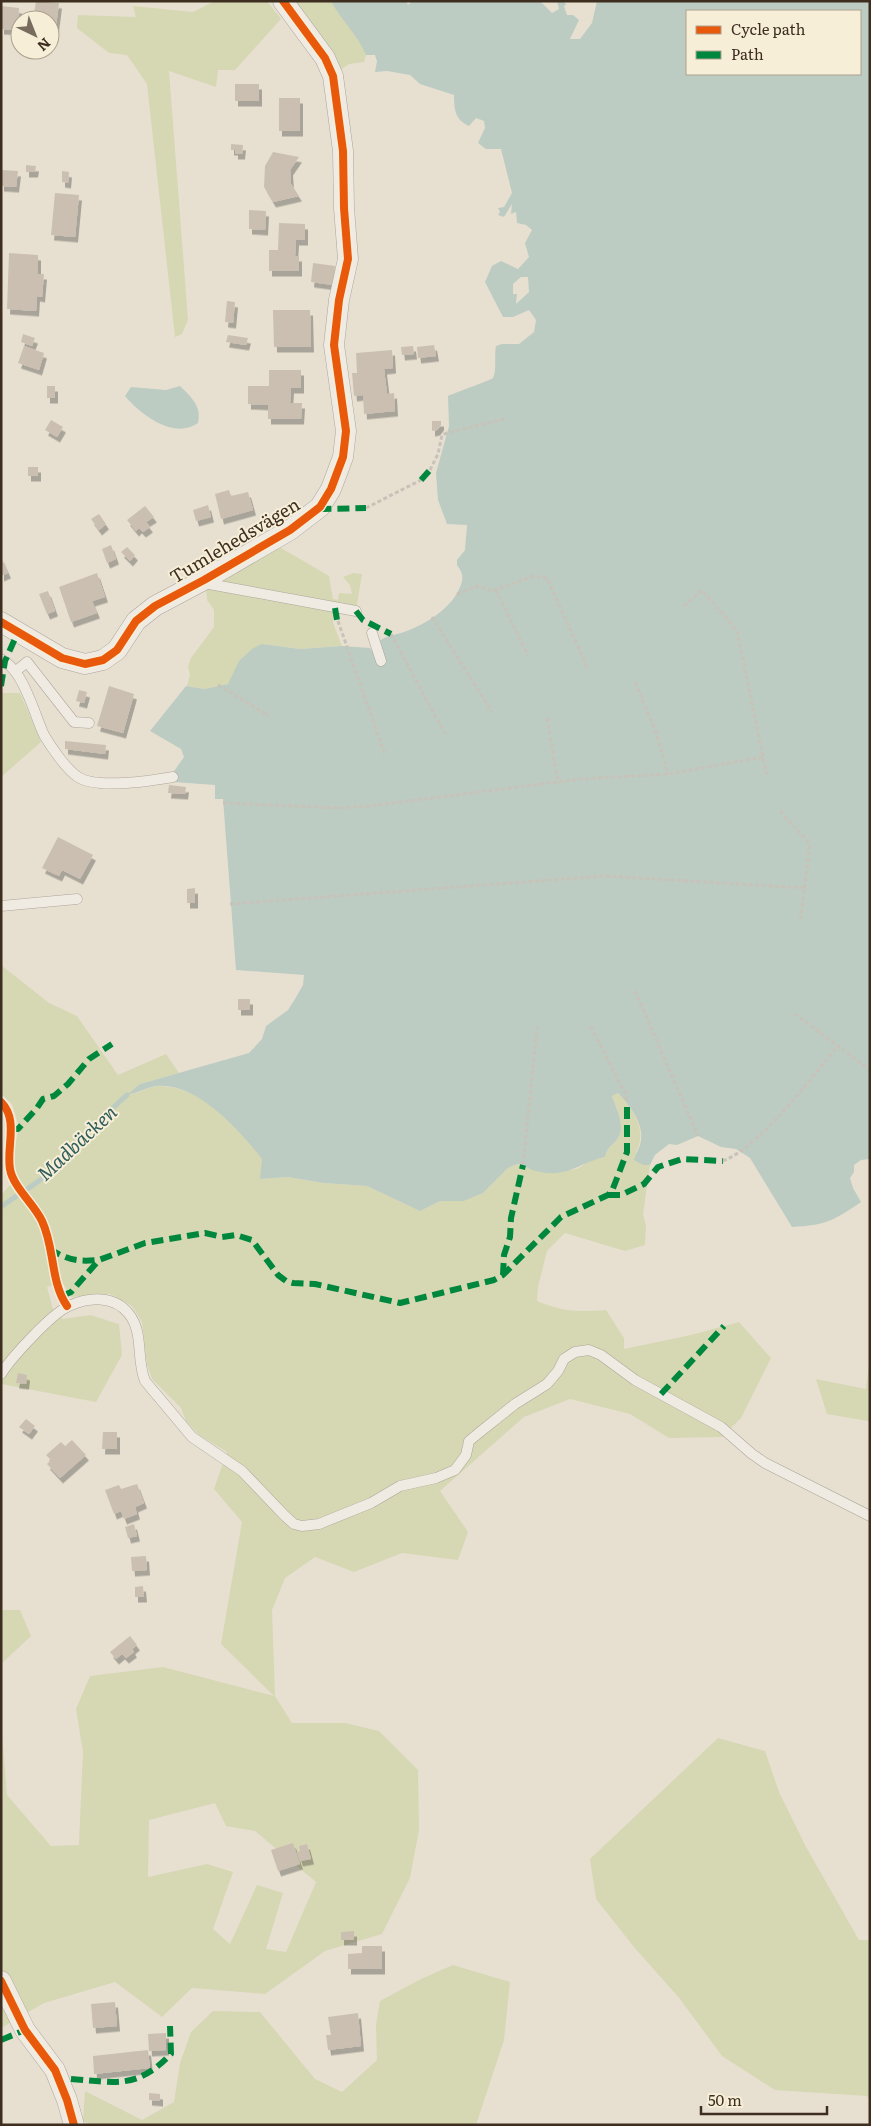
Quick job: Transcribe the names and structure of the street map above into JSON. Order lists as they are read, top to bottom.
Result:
{
  "streets": {
    "street": ["Tumlehedsvägen"]
  },
  "water": ["Madbäcken"],
  "legend": ["Cycle path", "Path"],
  "scale_bar": "50 m",
  "north": "bottom right"
}
